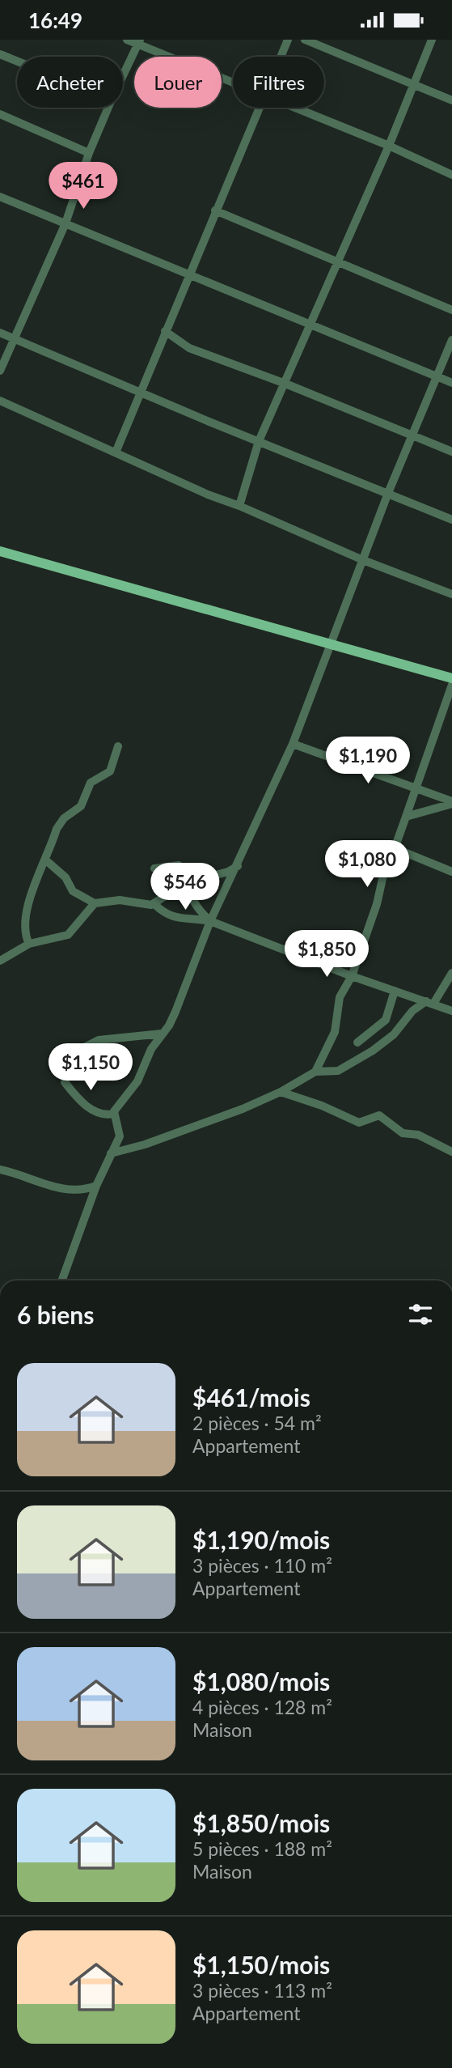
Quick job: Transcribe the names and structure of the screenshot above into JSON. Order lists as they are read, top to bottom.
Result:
{
  "page": {
    "status": "16:49",
    "chip": ["Acheter", "Louer", "Filtres"],
    "price": [
      "$461",
      "$1,190",
      "$1,080",
      "$546",
      "$1,850",
      "$1,150"
    ],
    "heading": "6 biens",
    "list": [
      {
        "name": "$461/mois",
        "note": "2 pièces · 54 m² · Appartement"
      },
      {
        "name": "$1,190/mois",
        "note": "3 pièces · 110 m² · Appartement"
      },
      {
        "name": "$1,080/mois",
        "note": "4 pièces · 128 m² · Maison"
      },
      {
        "name": "$1,850/mois",
        "note": "5 pièces · 188 m² · Maison"
      },
      {
        "name": "$1,150/mois",
        "note": "3 pièces · 113 m² · Appartement"
      }
    ]
  }
}
